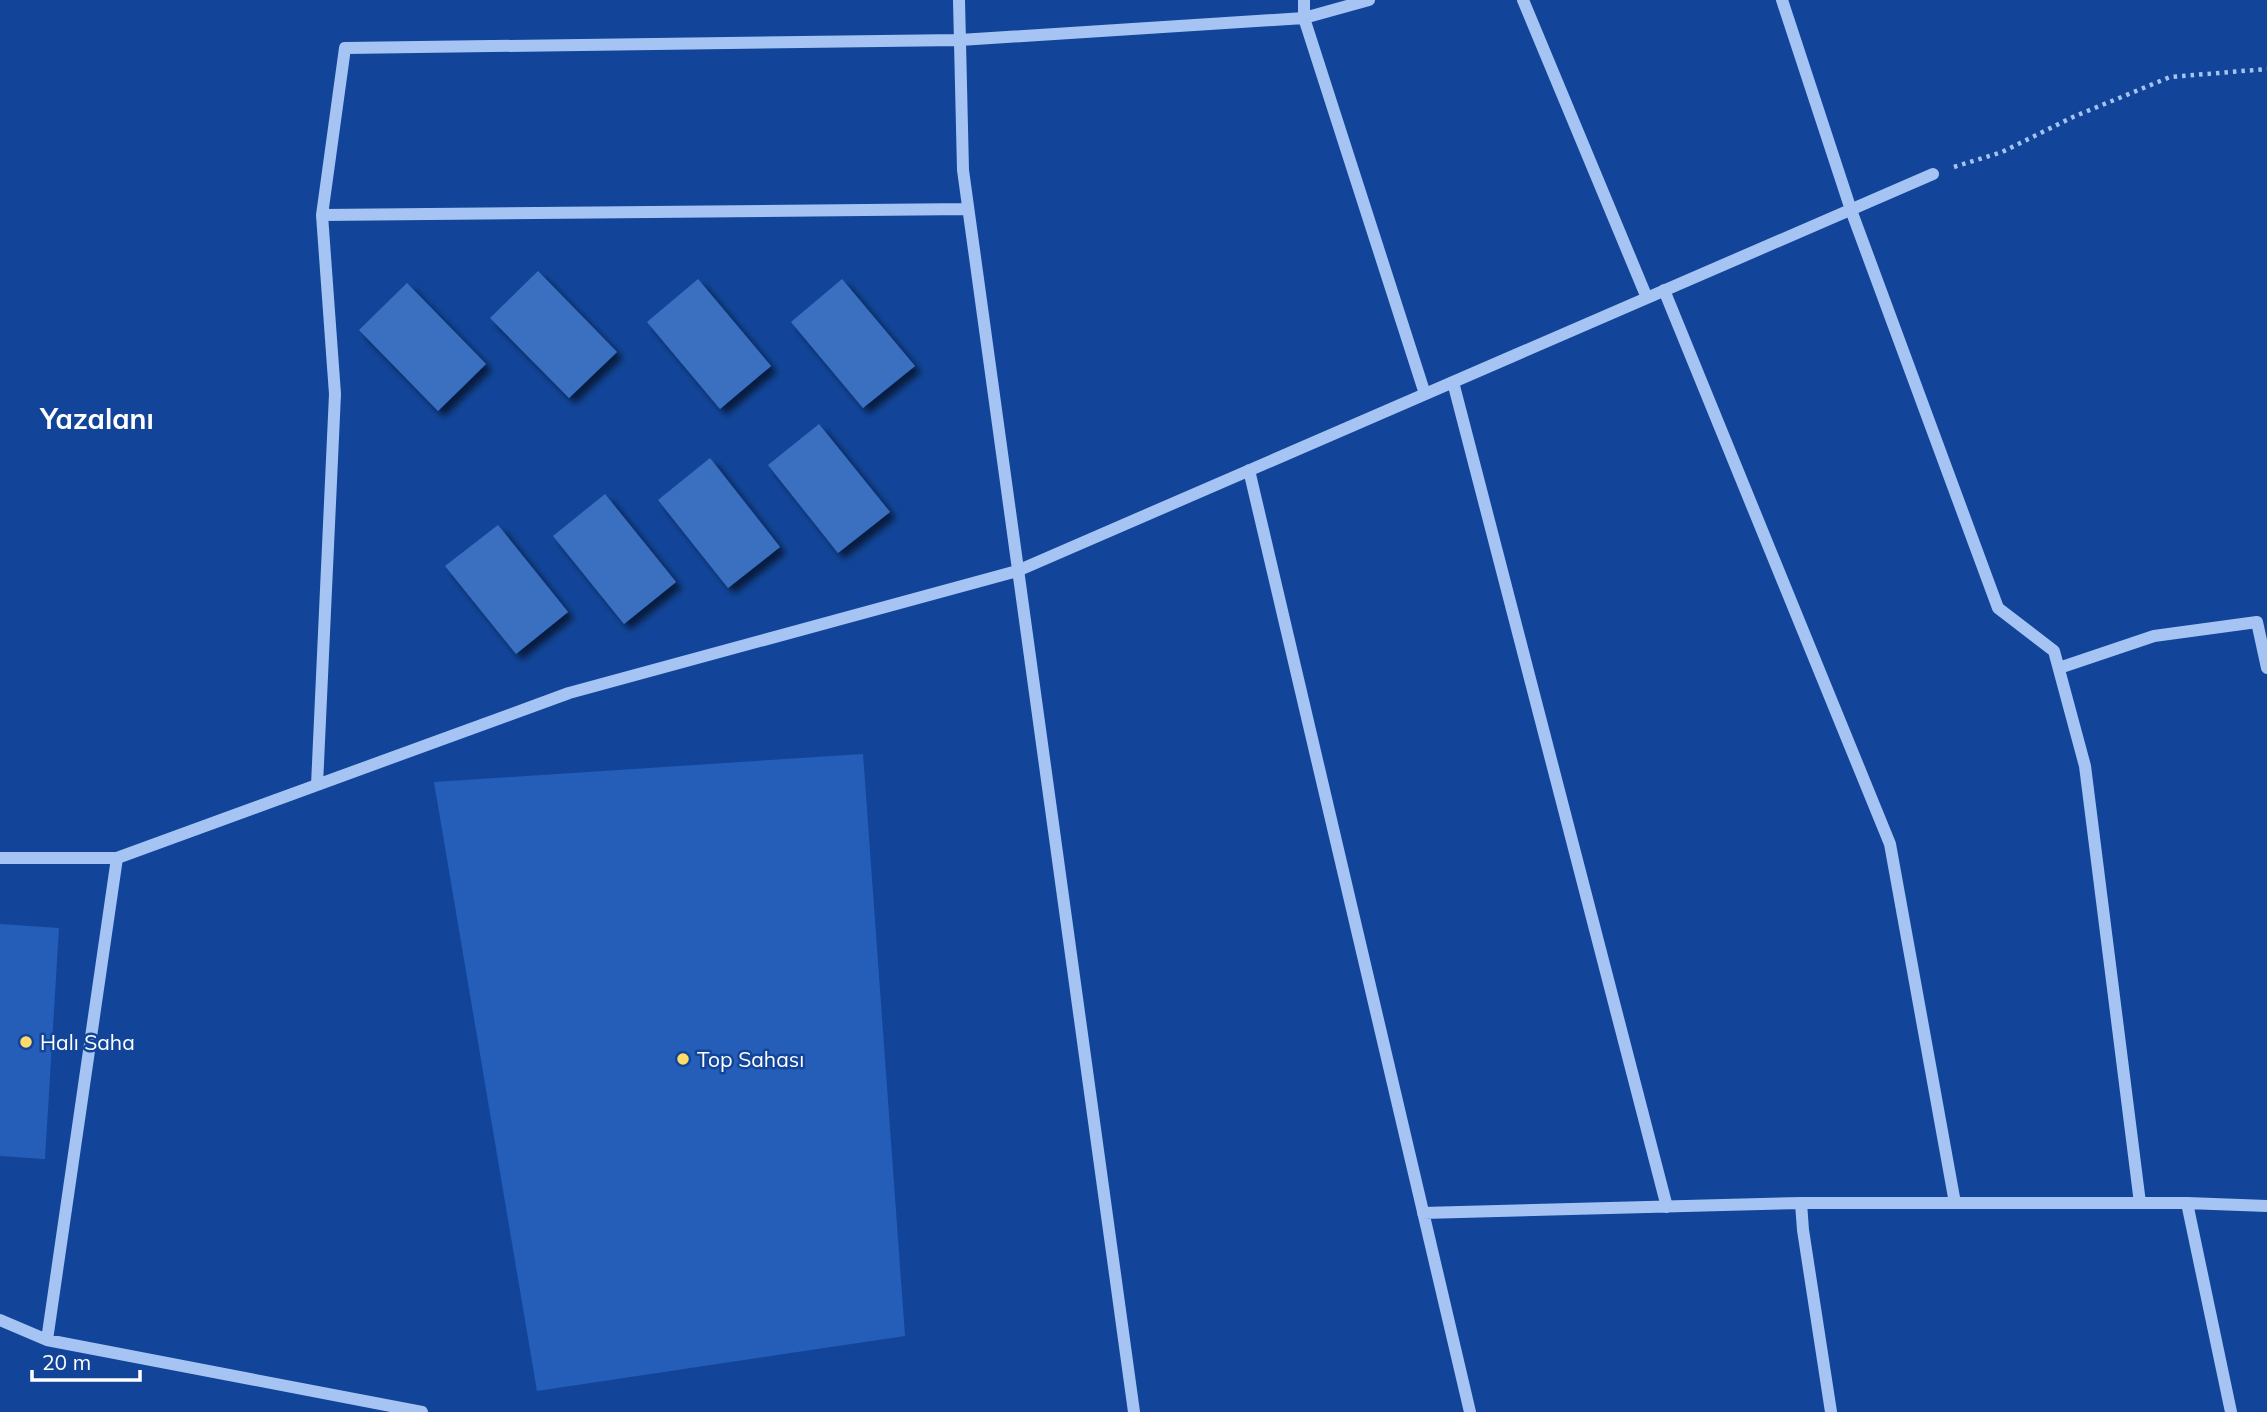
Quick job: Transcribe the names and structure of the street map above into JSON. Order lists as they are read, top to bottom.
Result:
{
  "districts": ["Yazalanı"],
  "places": ["Halı Saha", "Top Sahası"],
  "scale_bar": "20 m"
}
